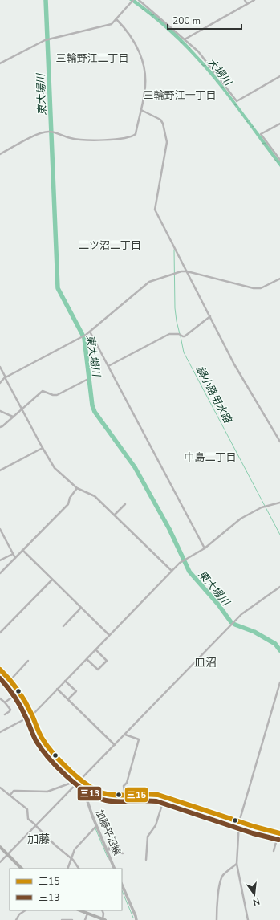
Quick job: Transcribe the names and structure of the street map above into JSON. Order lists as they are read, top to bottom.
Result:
{
  "streets": {
    "main road": ["加藤平沼線"]
  },
  "districts": [
    "三輪野江二丁目",
    "三輪野江一丁目",
    "二ツ沼二丁目",
    "中島二丁目",
    "皿沼",
    "加藤"
  ],
  "water": ["大場川", "東大場川", "鍋小路用水路"],
  "lines": ["transit line 三15", "transit line 三13"],
  "legend": ["三15", "三13"],
  "scale_bar": "200 m",
  "north": "bottom"
}
